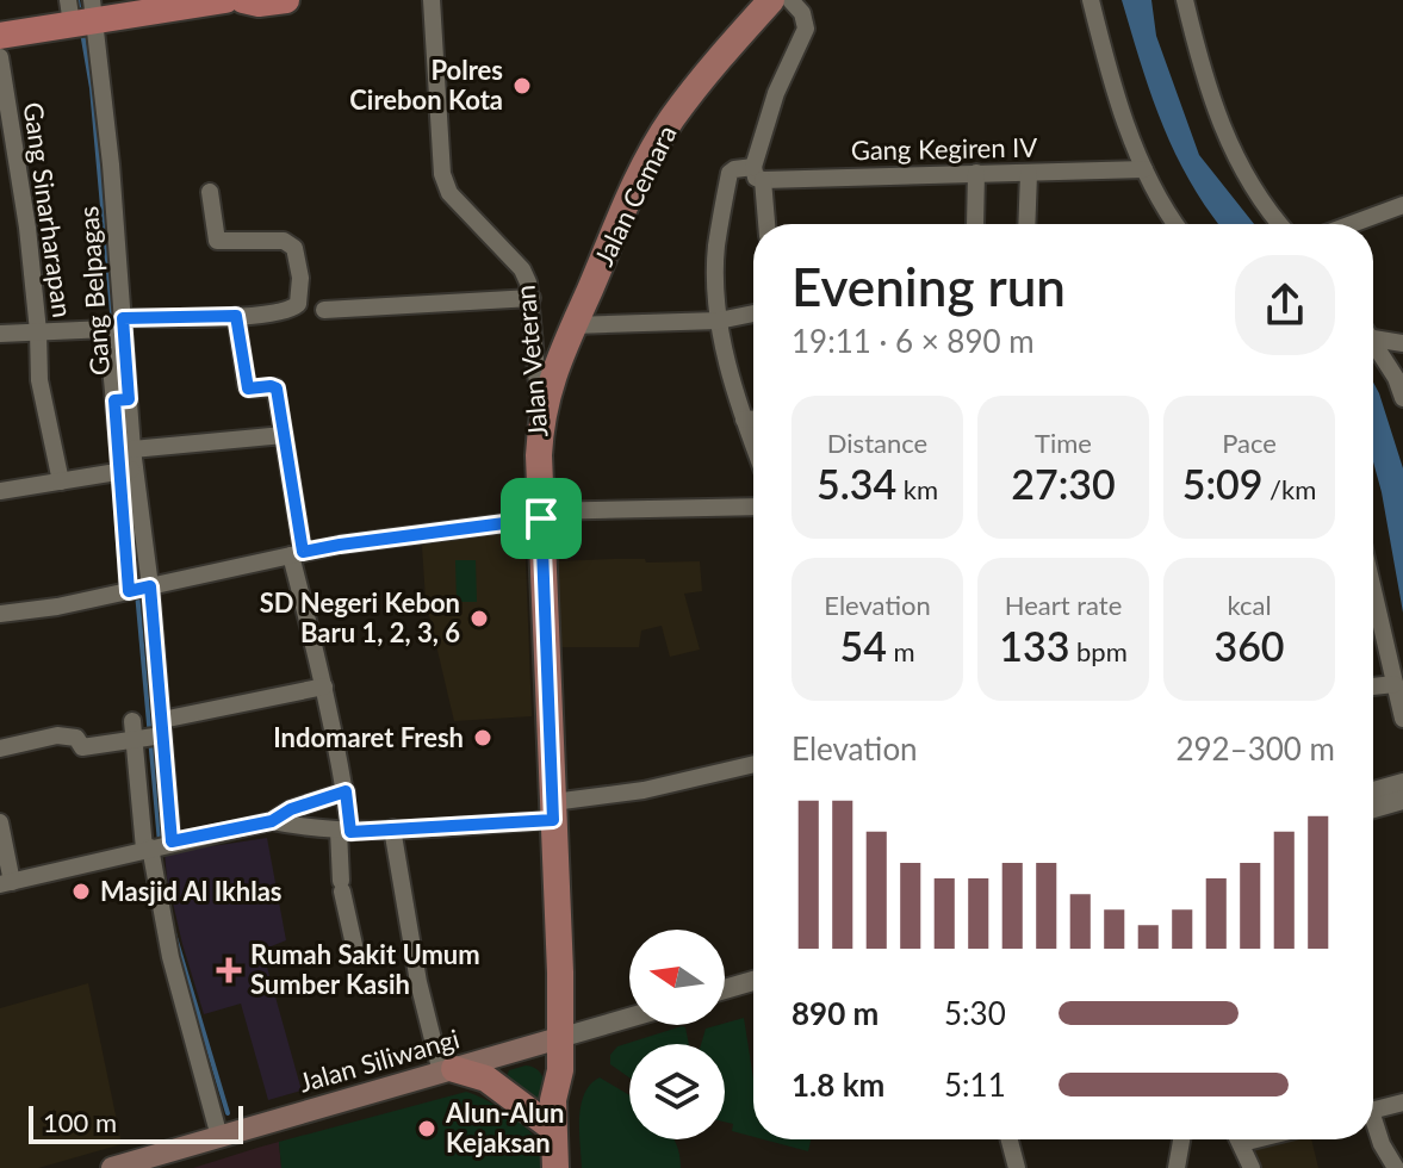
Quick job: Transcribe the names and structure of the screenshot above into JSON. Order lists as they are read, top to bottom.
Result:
{
  "streets": {
    "main road": ["Jalan Cemara", "Jalan Veteran", "Jalan Siliwangi"],
    "street": ["Gang Kegiren IV", "Gang Sinarharapan", "Gang Belpagas"]
  },
  "crossings": [
    ["Jalan Cemara", "Jalan Veteran"],
    ["Jalan Veteran", "Jalan Siliwangi"]
  ],
  "places": {
    "other": [
      "Polres Cirebon Kota",
      "SD Negeri Kebon Baru 1, 2, 3, 6",
      "Indomaret Fresh",
      "Masjid Al Ikhlas",
      "Alun-Alun Kejaksan"
    ],
    "health": ["Rumah Sakit Umum Sumber Kasih"]
  },
  "scale_bar": "100 m",
  "north": "left",
  "page": {
    "heading": ["Evening run", "19:11 · 6 × 890 m"],
    "stats": [
      ["Distance", "5.34 km"],
      ["Time", "27:30"],
      ["Pace", "5:09 /km"],
      ["Elevation", "54 m"],
      ["Heart rate", "133 bpm"],
      ["kcal", "360"]
    ],
    "chart": ["Elevation", "292–300 m"],
    "list": [
      {
        "name": "890 m",
        "note": "5:30"
      },
      {
        "name": "1.8 km",
        "note": "5:11"
      }
    ],
    "scale": "100 m"
  }
}
